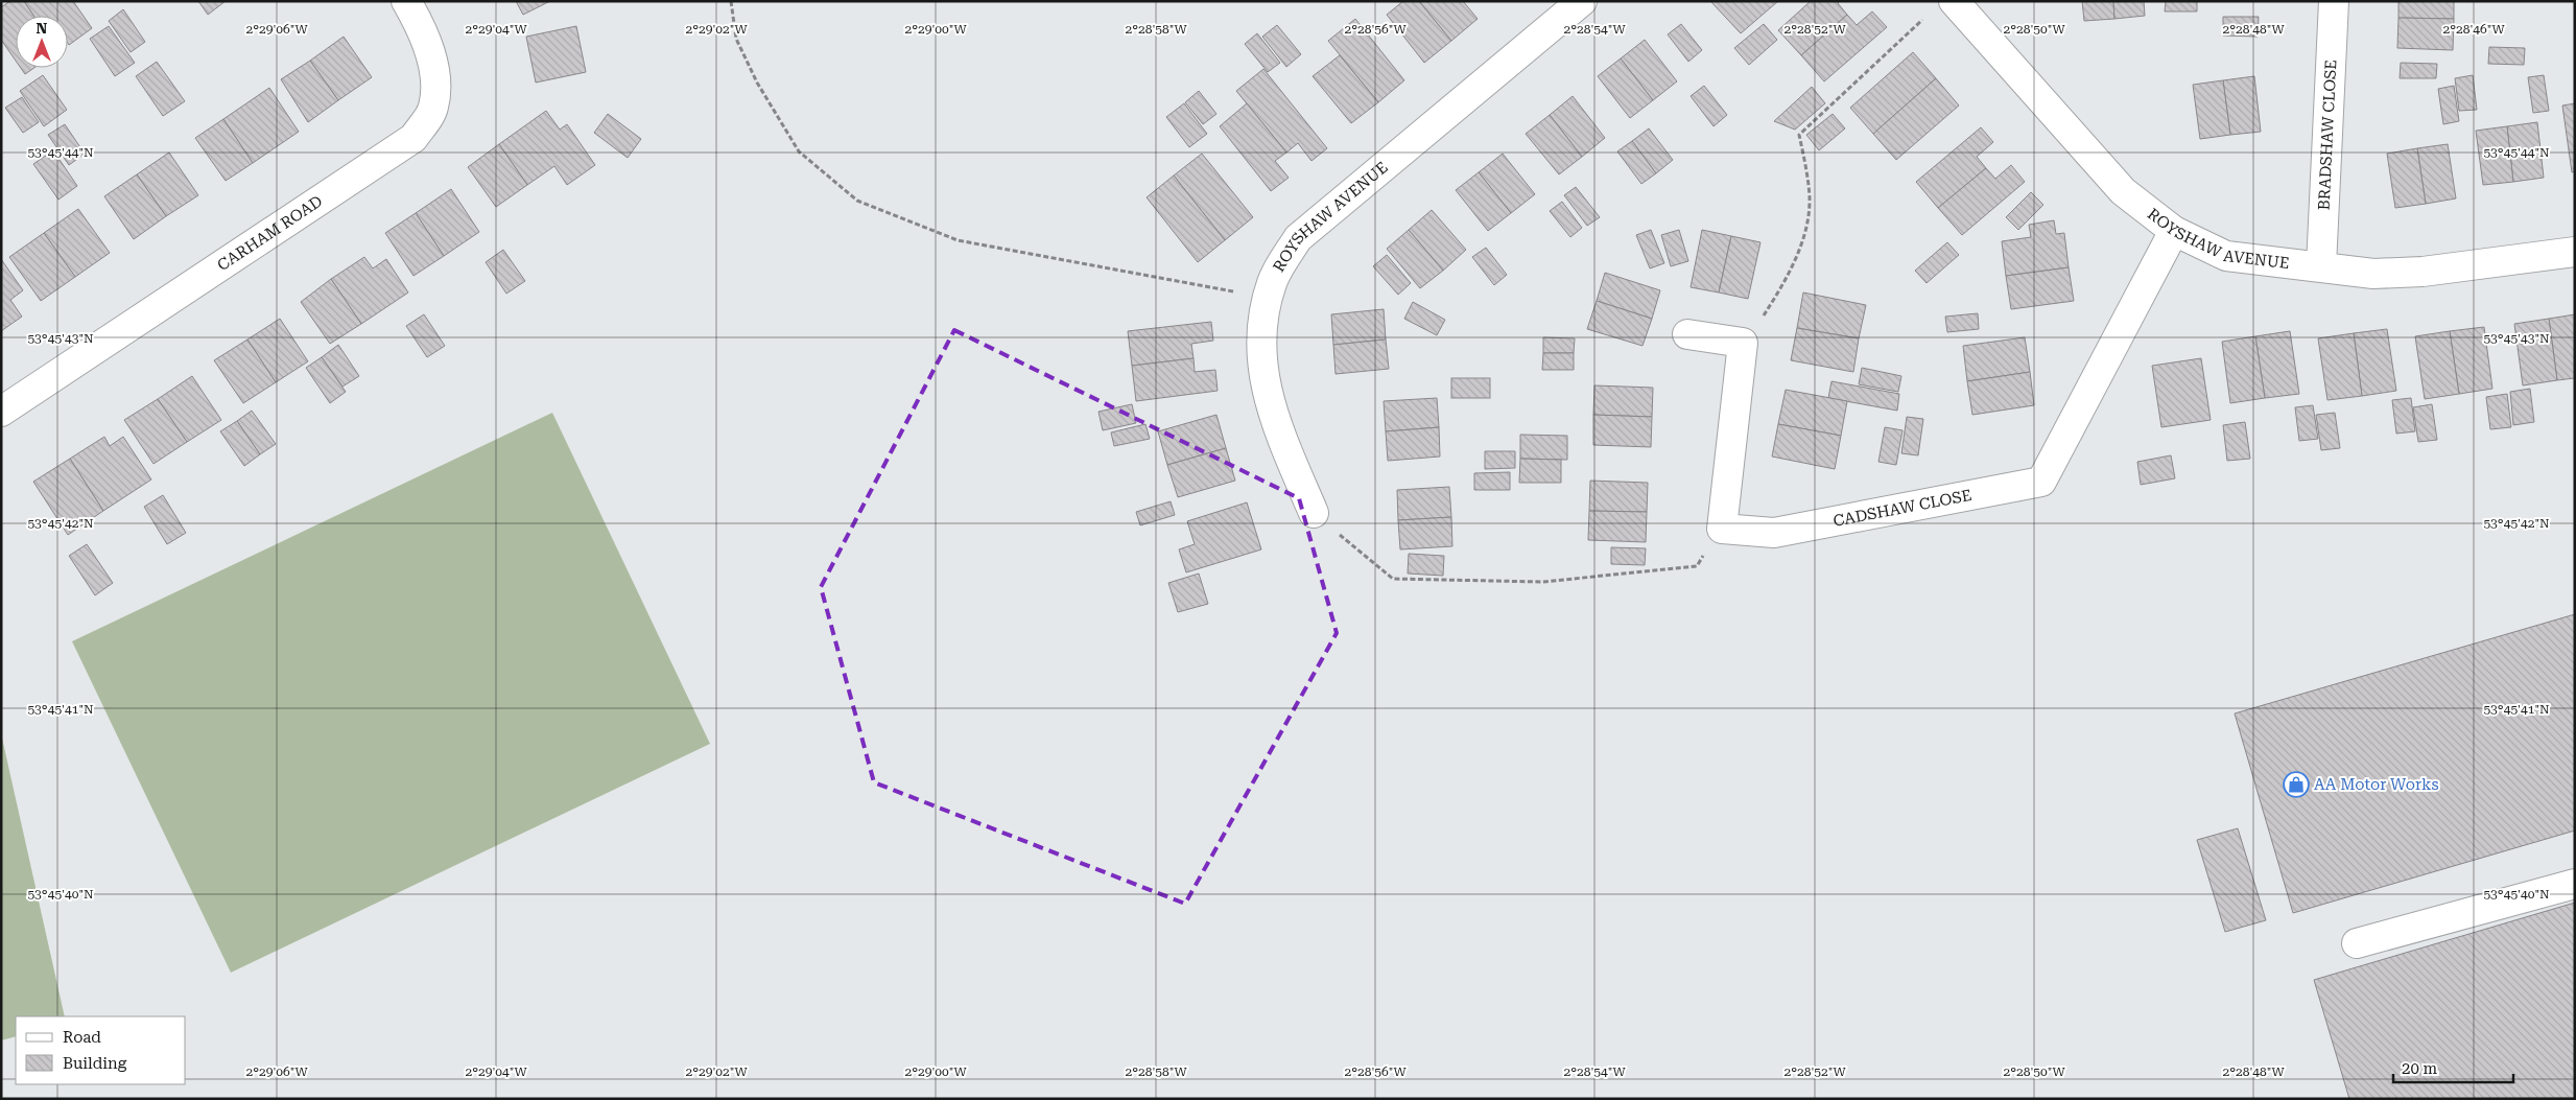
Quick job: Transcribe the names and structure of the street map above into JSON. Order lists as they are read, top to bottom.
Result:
{
  "streets": {
    "street": [
      "BRADSHAW CLOSE",
      "ROYSHAW AVENUE",
      "CARHAM ROAD",
      "CADSHAW CLOSE"
    ]
  },
  "crossings": [
    ["BRADSHAW CLOSE", "ROYSHAW AVENUE"],
    ["ROYSHAW AVENUE", "CADSHAW CLOSE"]
  ],
  "places": {
    "shop": ["AA Motor Works"]
  },
  "legend": ["Road", "Building"],
  "scale_bar": "20 m",
  "north": "top",
  "coordinates": [
    "2°29'06\"W",
    "2°29'04\"W",
    "2°29'02\"W",
    "2°29'00\"W",
    "2°28'58\"W",
    "2°28'56\"W",
    "2°28'54\"W",
    "2°28'52\"W",
    "2°28'50\"W",
    "2°28'48\"W",
    "2°28'46\"W",
    "53°45'44\"N",
    "53°45'43\"N",
    "53°45'42\"N",
    "53°45'41\"N",
    "53°45'40\"N"
  ]
}
